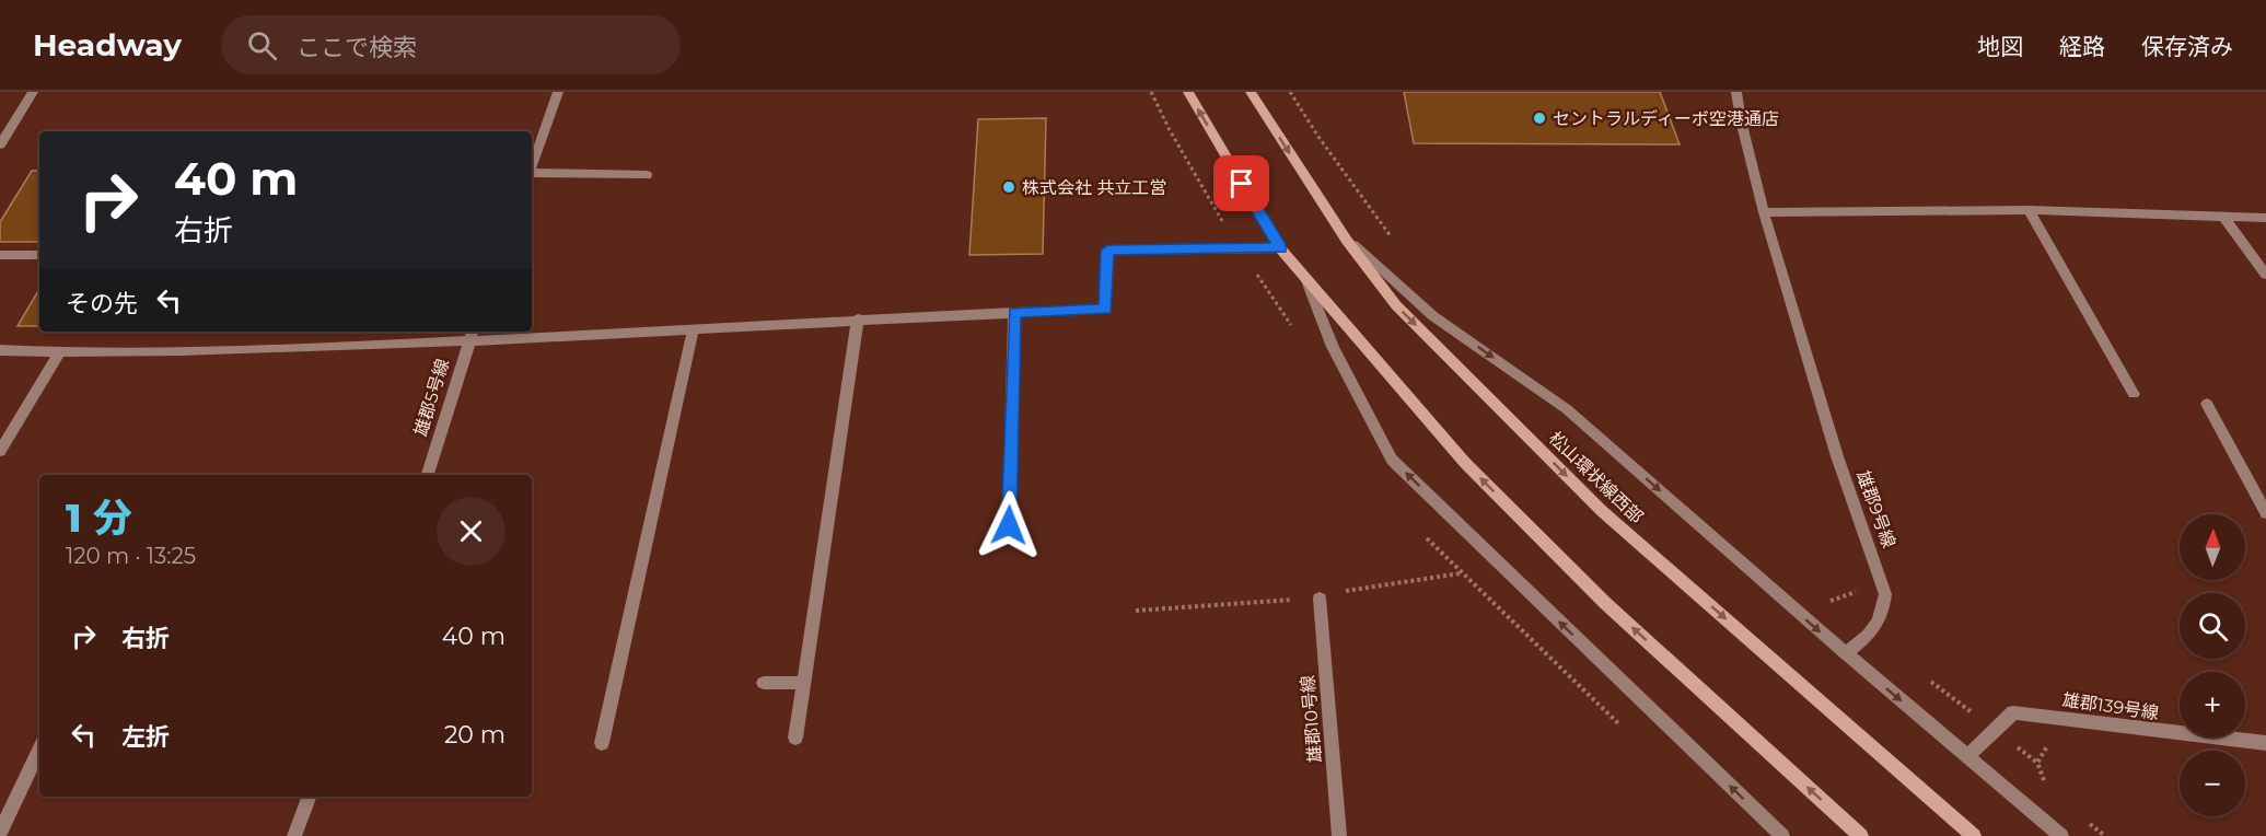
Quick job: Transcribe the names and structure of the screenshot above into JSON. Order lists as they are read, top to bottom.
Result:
{
  "streets": {
    "street": [
      "雄郡5号線",
      "松山環状線西部",
      "雄郡9号線",
      "雄郡139号線",
      "雄郡10号線"
    ]
  },
  "places": ["セントラルディーボ空港通店", "株式会社 共立工営"],
  "north": "top",
  "page": {
    "header": "Headway",
    "search": "ここで検索",
    "nav": ["地図", "経路", "保存済み"],
    "turn": ["40 m", "右折"],
    "then": "その先",
    "heading": ["1 分", "120 m · 13:25"],
    "map_buttons": ["+", "−"],
    "list": [
      {
        "name": "右折",
        "value": "40 m"
      },
      {
        "name": "左折",
        "value": "20 m"
      }
    ]
  }
}
